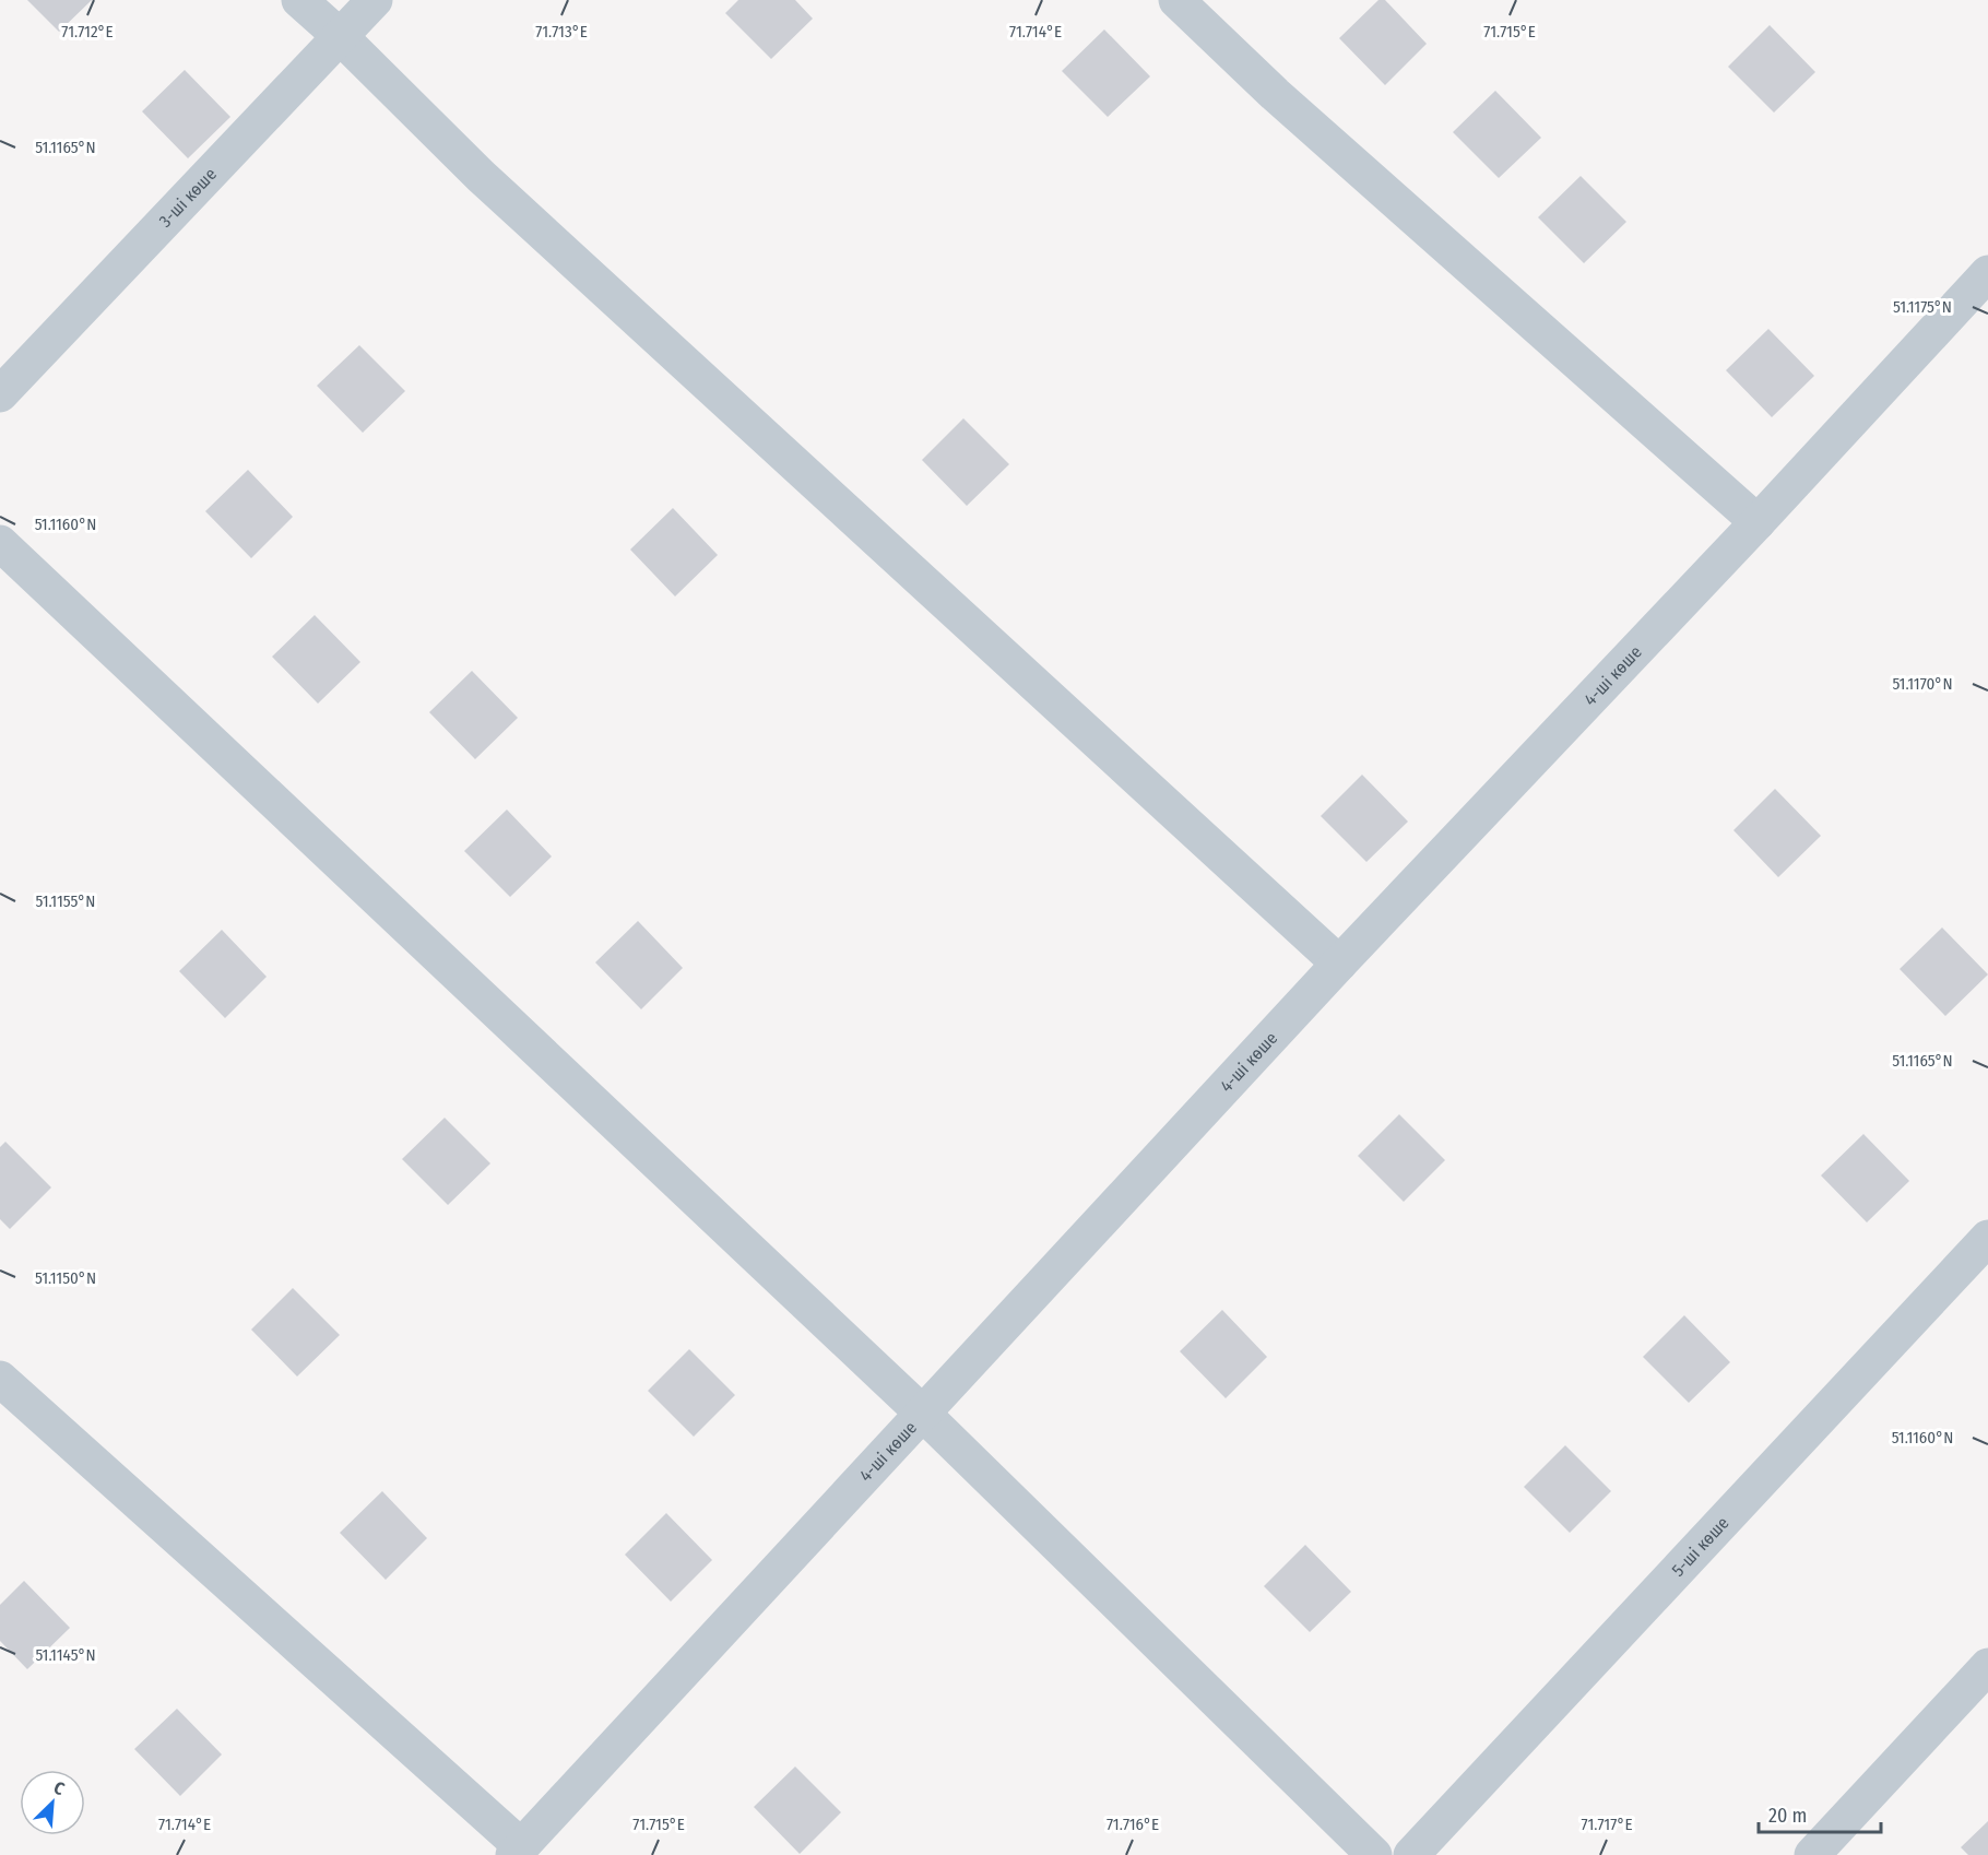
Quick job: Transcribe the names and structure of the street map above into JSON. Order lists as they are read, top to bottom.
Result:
{
  "streets": {
    "lane": ["3-ші көше", "4-ші көше", "5-ші көше"]
  },
  "scale_bar": "20 m",
  "north": "top right",
  "coordinates": [
    "71.712°E",
    "71.713°E",
    "71.714°E",
    "71.715°E",
    "51.1165°N",
    "51.1175°N",
    "51.1160°N",
    "51.1170°N",
    "51.1155°N",
    "51.1150°N",
    "51.1145°N",
    "71.716°E",
    "71.717°E"
  ]
}
